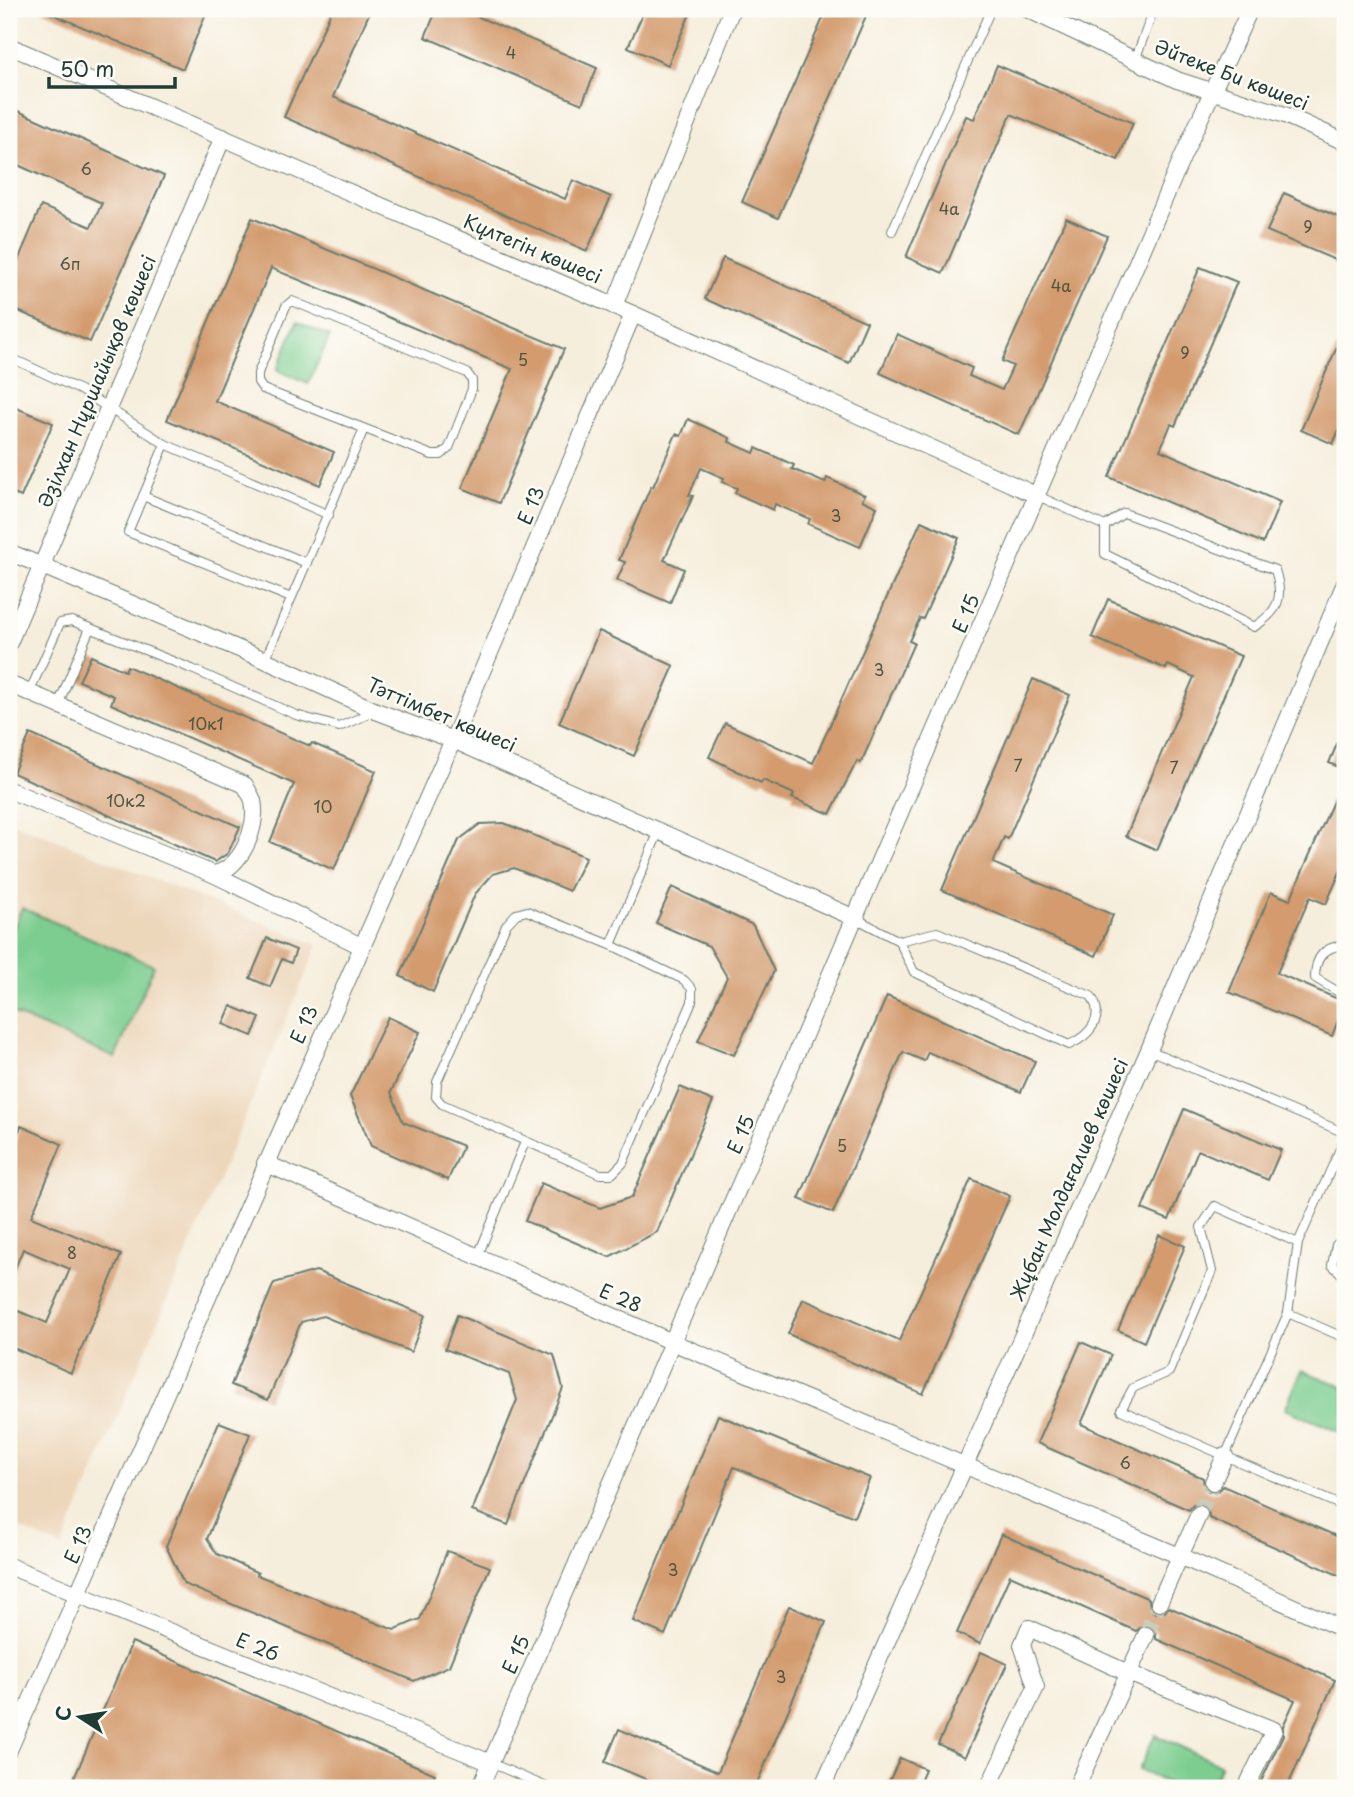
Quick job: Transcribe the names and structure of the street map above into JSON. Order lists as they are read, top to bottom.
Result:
{
  "streets": {
    "street": [
      "Әйтеке Би көшесі",
      "Күлтегін көшесі",
      "Әзілхан Нұршайықов көшесі",
      "E 13",
      "E 15",
      "Тәттімбет көшесі",
      "Жұбан Молдағалиев көшесі",
      "E 28",
      "E 26"
    ]
  },
  "crossings": [
    ["Әйтеке Би көшесі", "E 15"],
    ["Күлтегін көшесі", "Әзілхан Нұршайықов көшесі"],
    ["Күлтегін көшесі", "E 13"],
    ["Күлтегін көшесі", "E 15"],
    ["Әзілхан Нұршайықов көшесі", "Тәттімбет көшесі"],
    ["E 13", "Тәттімбет көшесі"],
    ["E 13", "E 28"],
    ["E 13", "E 26"],
    ["E 15", "Тәттімбет көшесі"],
    ["E 15", "E 28"],
    ["E 15", "E 26"],
    ["Жұбан Молдағалиев көшесі", "E 28"]
  ],
  "house_numbers": [
    "4",
    "6",
    "4a",
    "9",
    "6п",
    "4а",
    "9",
    "5",
    "3",
    "3",
    "10к1",
    "7",
    "7",
    "10к2",
    "10",
    "5",
    "8",
    "6",
    "3",
    "3"
  ],
  "scale_bar": "50 m",
  "north": "left"
}
